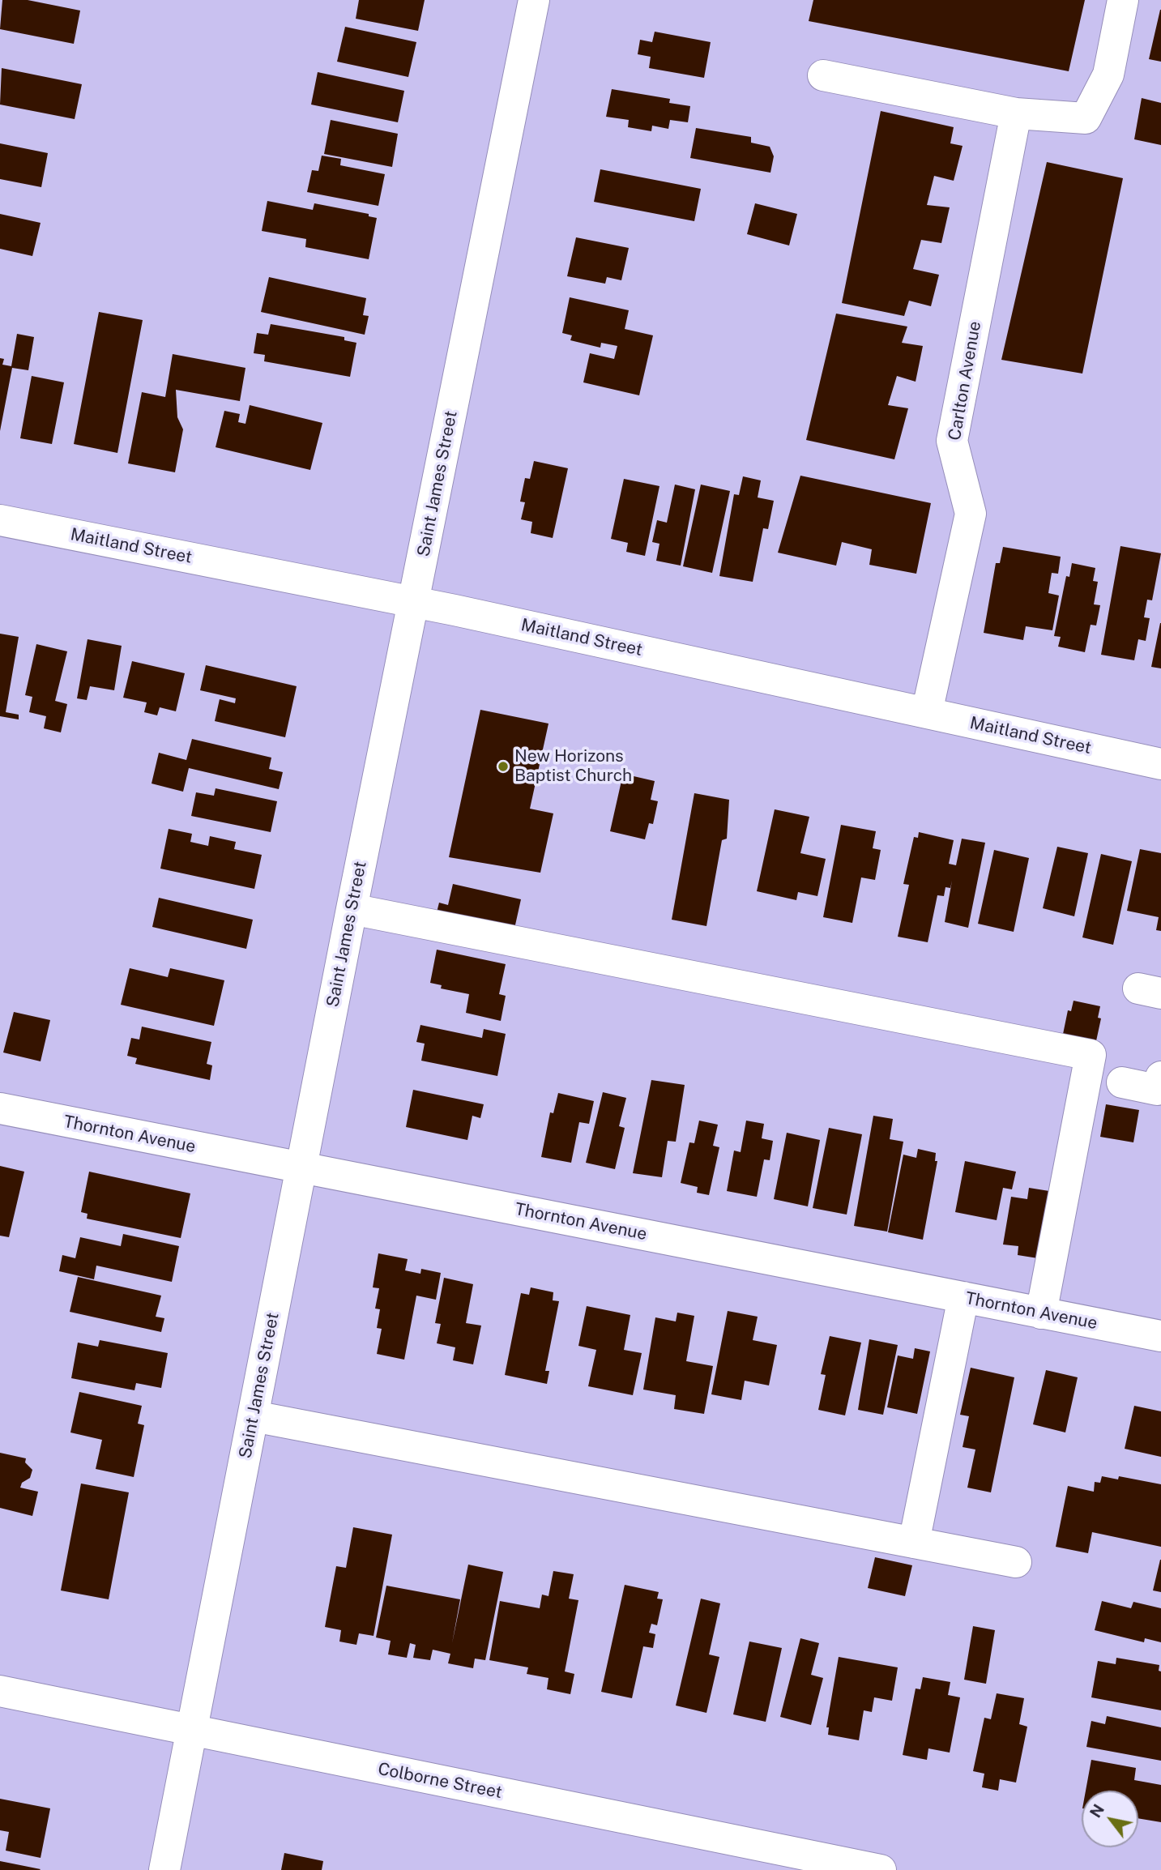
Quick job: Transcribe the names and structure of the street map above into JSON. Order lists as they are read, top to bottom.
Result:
{
  "streets": {
    "street": [
      "Carlton Avenue",
      "Saint James Street",
      "Maitland Street",
      "Thornton Avenue",
      "Colborne Street"
    ]
  },
  "crossings": [
    ["Carlton Avenue", "Maitland Street"],
    ["Saint James Street", "Maitland Street"],
    ["Saint James Street", "Thornton Avenue"],
    ["Saint James Street", "Colborne Street"]
  ],
  "places": ["New Horizons Baptist Church"],
  "north": "top left"
}
